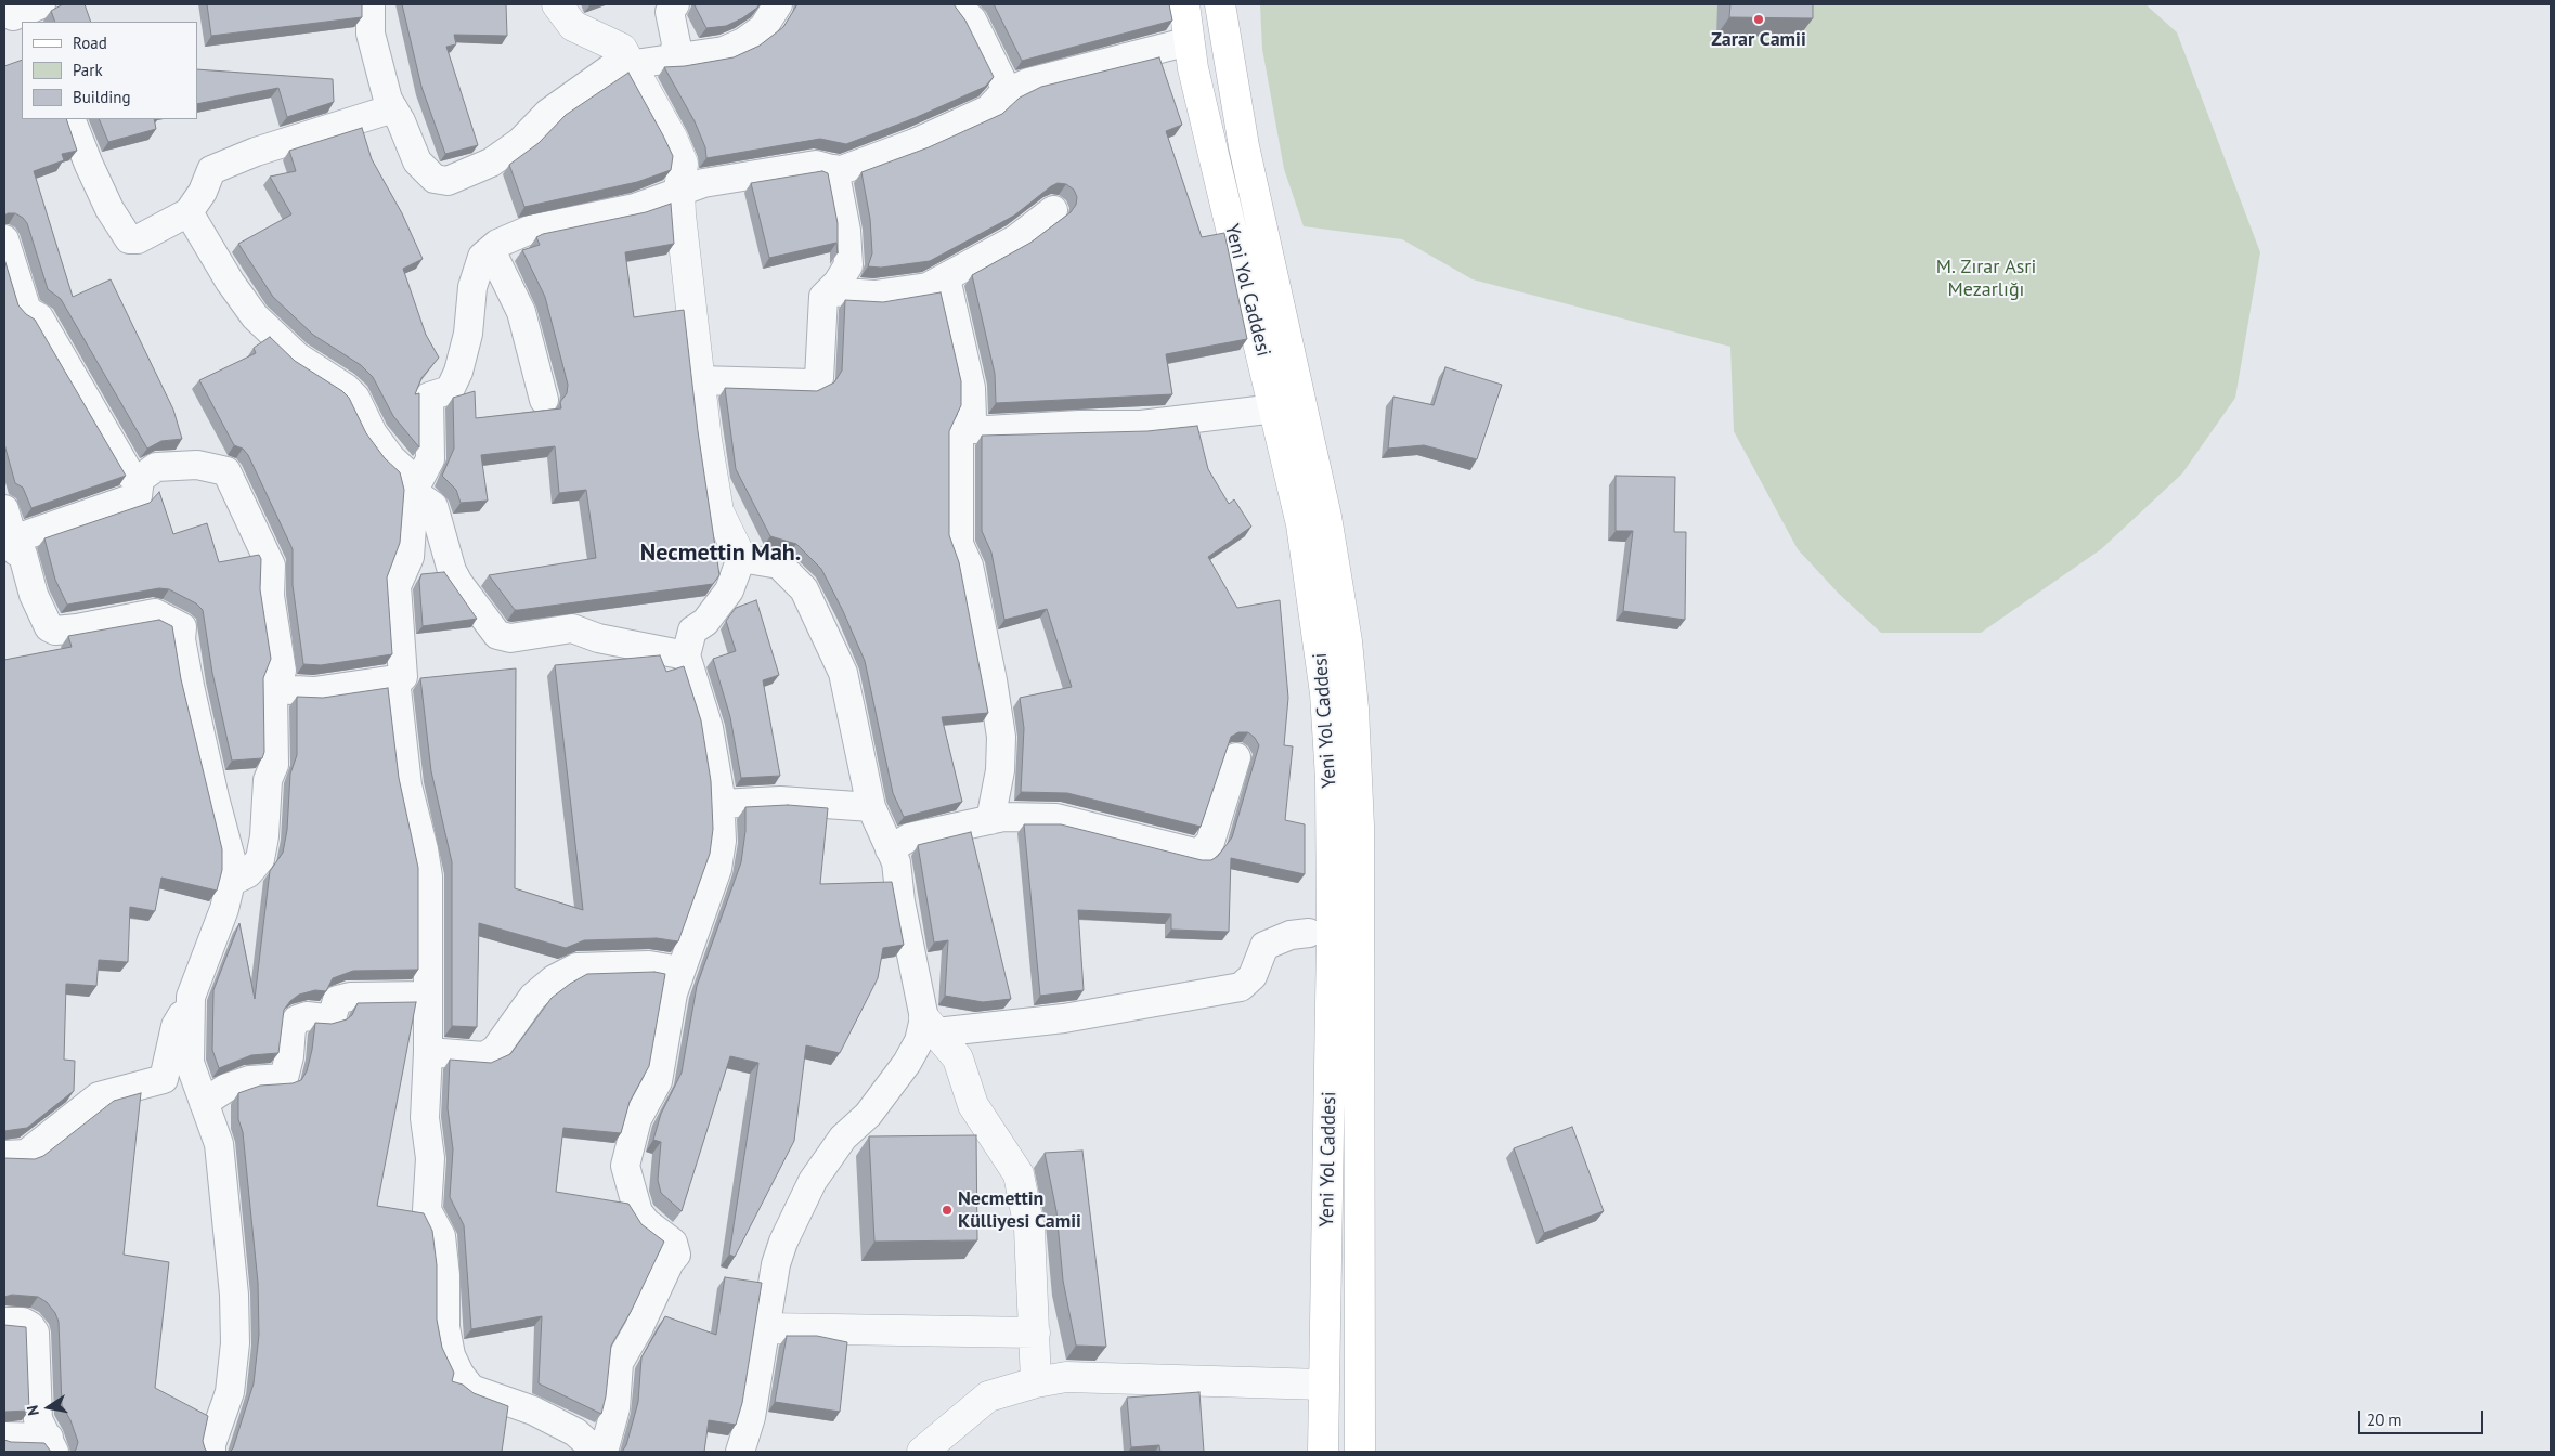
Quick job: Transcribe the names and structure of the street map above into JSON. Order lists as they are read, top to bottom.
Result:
{
  "streets": {
    "main road": ["Yeni Yol Caddesi"]
  },
  "districts": ["Necmettin Mah."],
  "parks": ["M. Zırar Asri Mezarlığı"],
  "places": ["Zarar Camii", "Necmettin Külliyesi Camii"],
  "legend": ["Road", "Park", "Building"],
  "scale_bar": "20 m",
  "north": "left"
}
